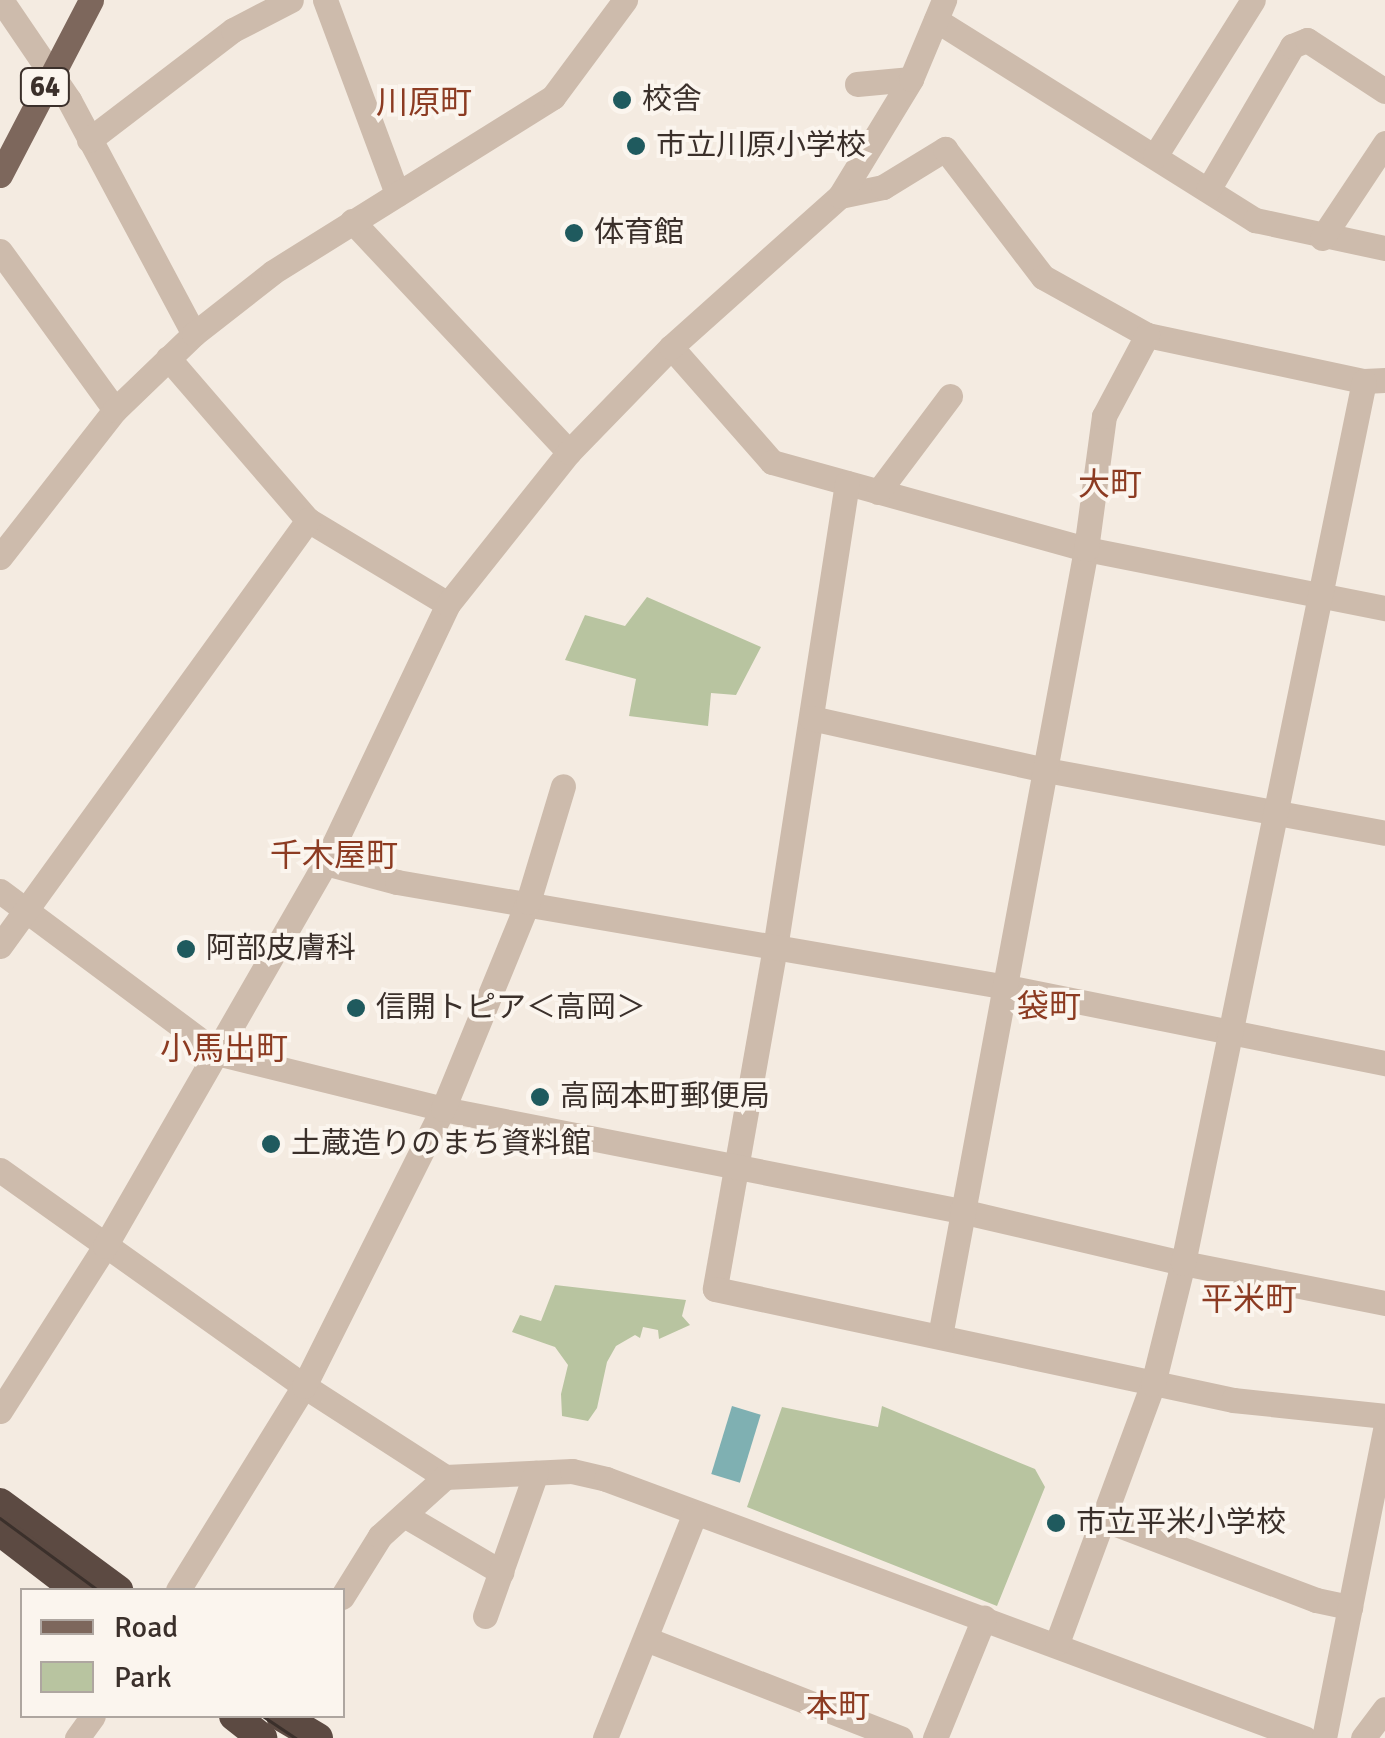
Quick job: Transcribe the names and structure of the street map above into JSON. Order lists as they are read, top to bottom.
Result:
{
  "streets": {
    "main road": ["64"]
  },
  "districts": [
    "川原町",
    "大町",
    "千木屋町",
    "袋町",
    "小馬出町",
    "平米町",
    "本町"
  ],
  "places": [
    "校舎",
    "市立川原小学校",
    "体育館",
    "阿部皮膚科",
    "信開トピア＜高岡＞",
    "高岡本町郵便局",
    "土蔵造りのまち資料館",
    "市立平米小学校"
  ],
  "legend": ["Road", "Park"]
}
